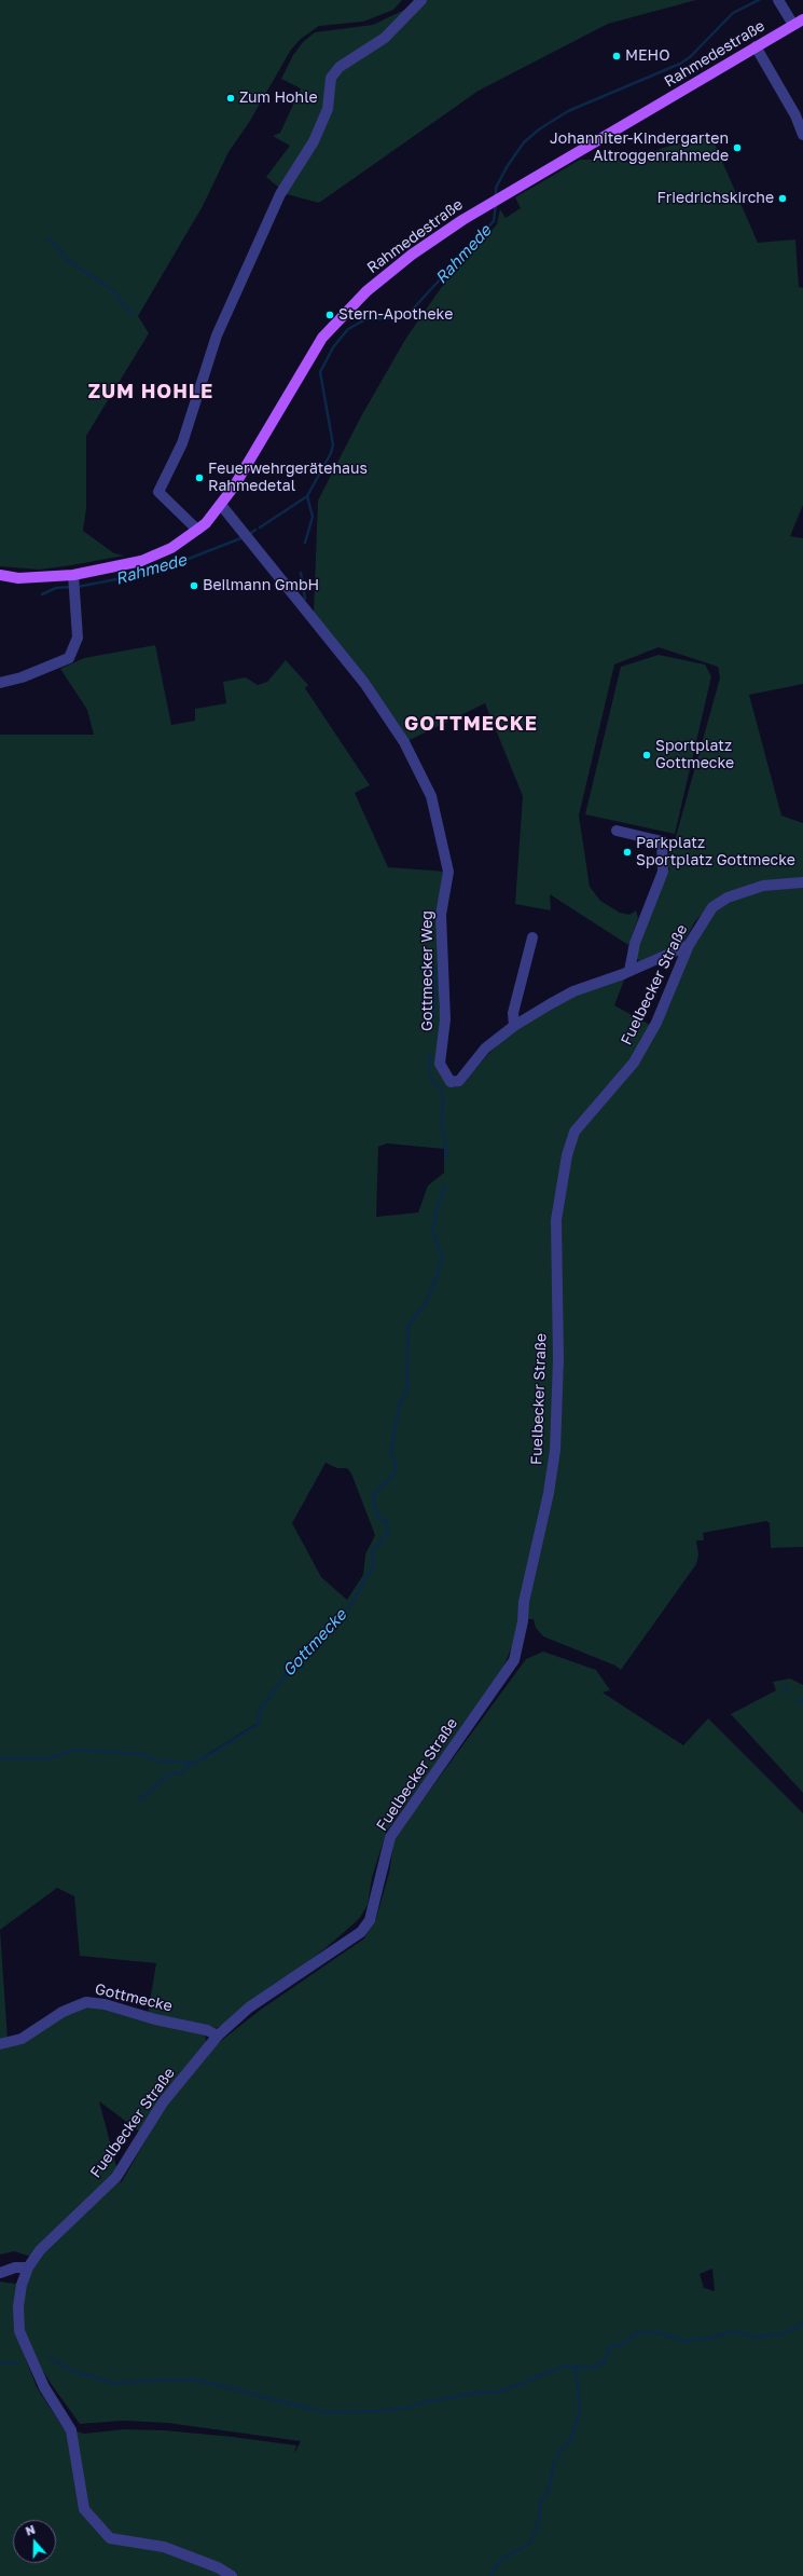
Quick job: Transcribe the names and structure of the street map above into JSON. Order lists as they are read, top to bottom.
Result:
{
  "streets": {
    "main road": ["Rahmedestraße"],
    "street": ["Gottmecker Weg", "Fuelbecker Straße", "Gottmecke"]
  },
  "crossings": [
    ["Rahmedestraße", "Gottmecker Weg"],
    ["Gottmecker Weg", "Fuelbecker Straße"],
    ["Fuelbecker Straße", "Gottmecke"]
  ],
  "districts": ["ZUM HOHLE", "GOTTMECKE"],
  "water": ["Rahmede", "Gottmecke"],
  "places": [
    "MEHO",
    "Zum Hohle",
    "Johanniter-Kindergarten Altroggenrahmede",
    "Friedrichskirche",
    "Stern-Apotheke",
    "Feuerwehrgerätehaus Rahmedetal",
    "Beilmann GmbH",
    "Sportplatz Gottmecke",
    "Parkplatz Sportplatz Gottmecke"
  ],
  "north": "top"
}
